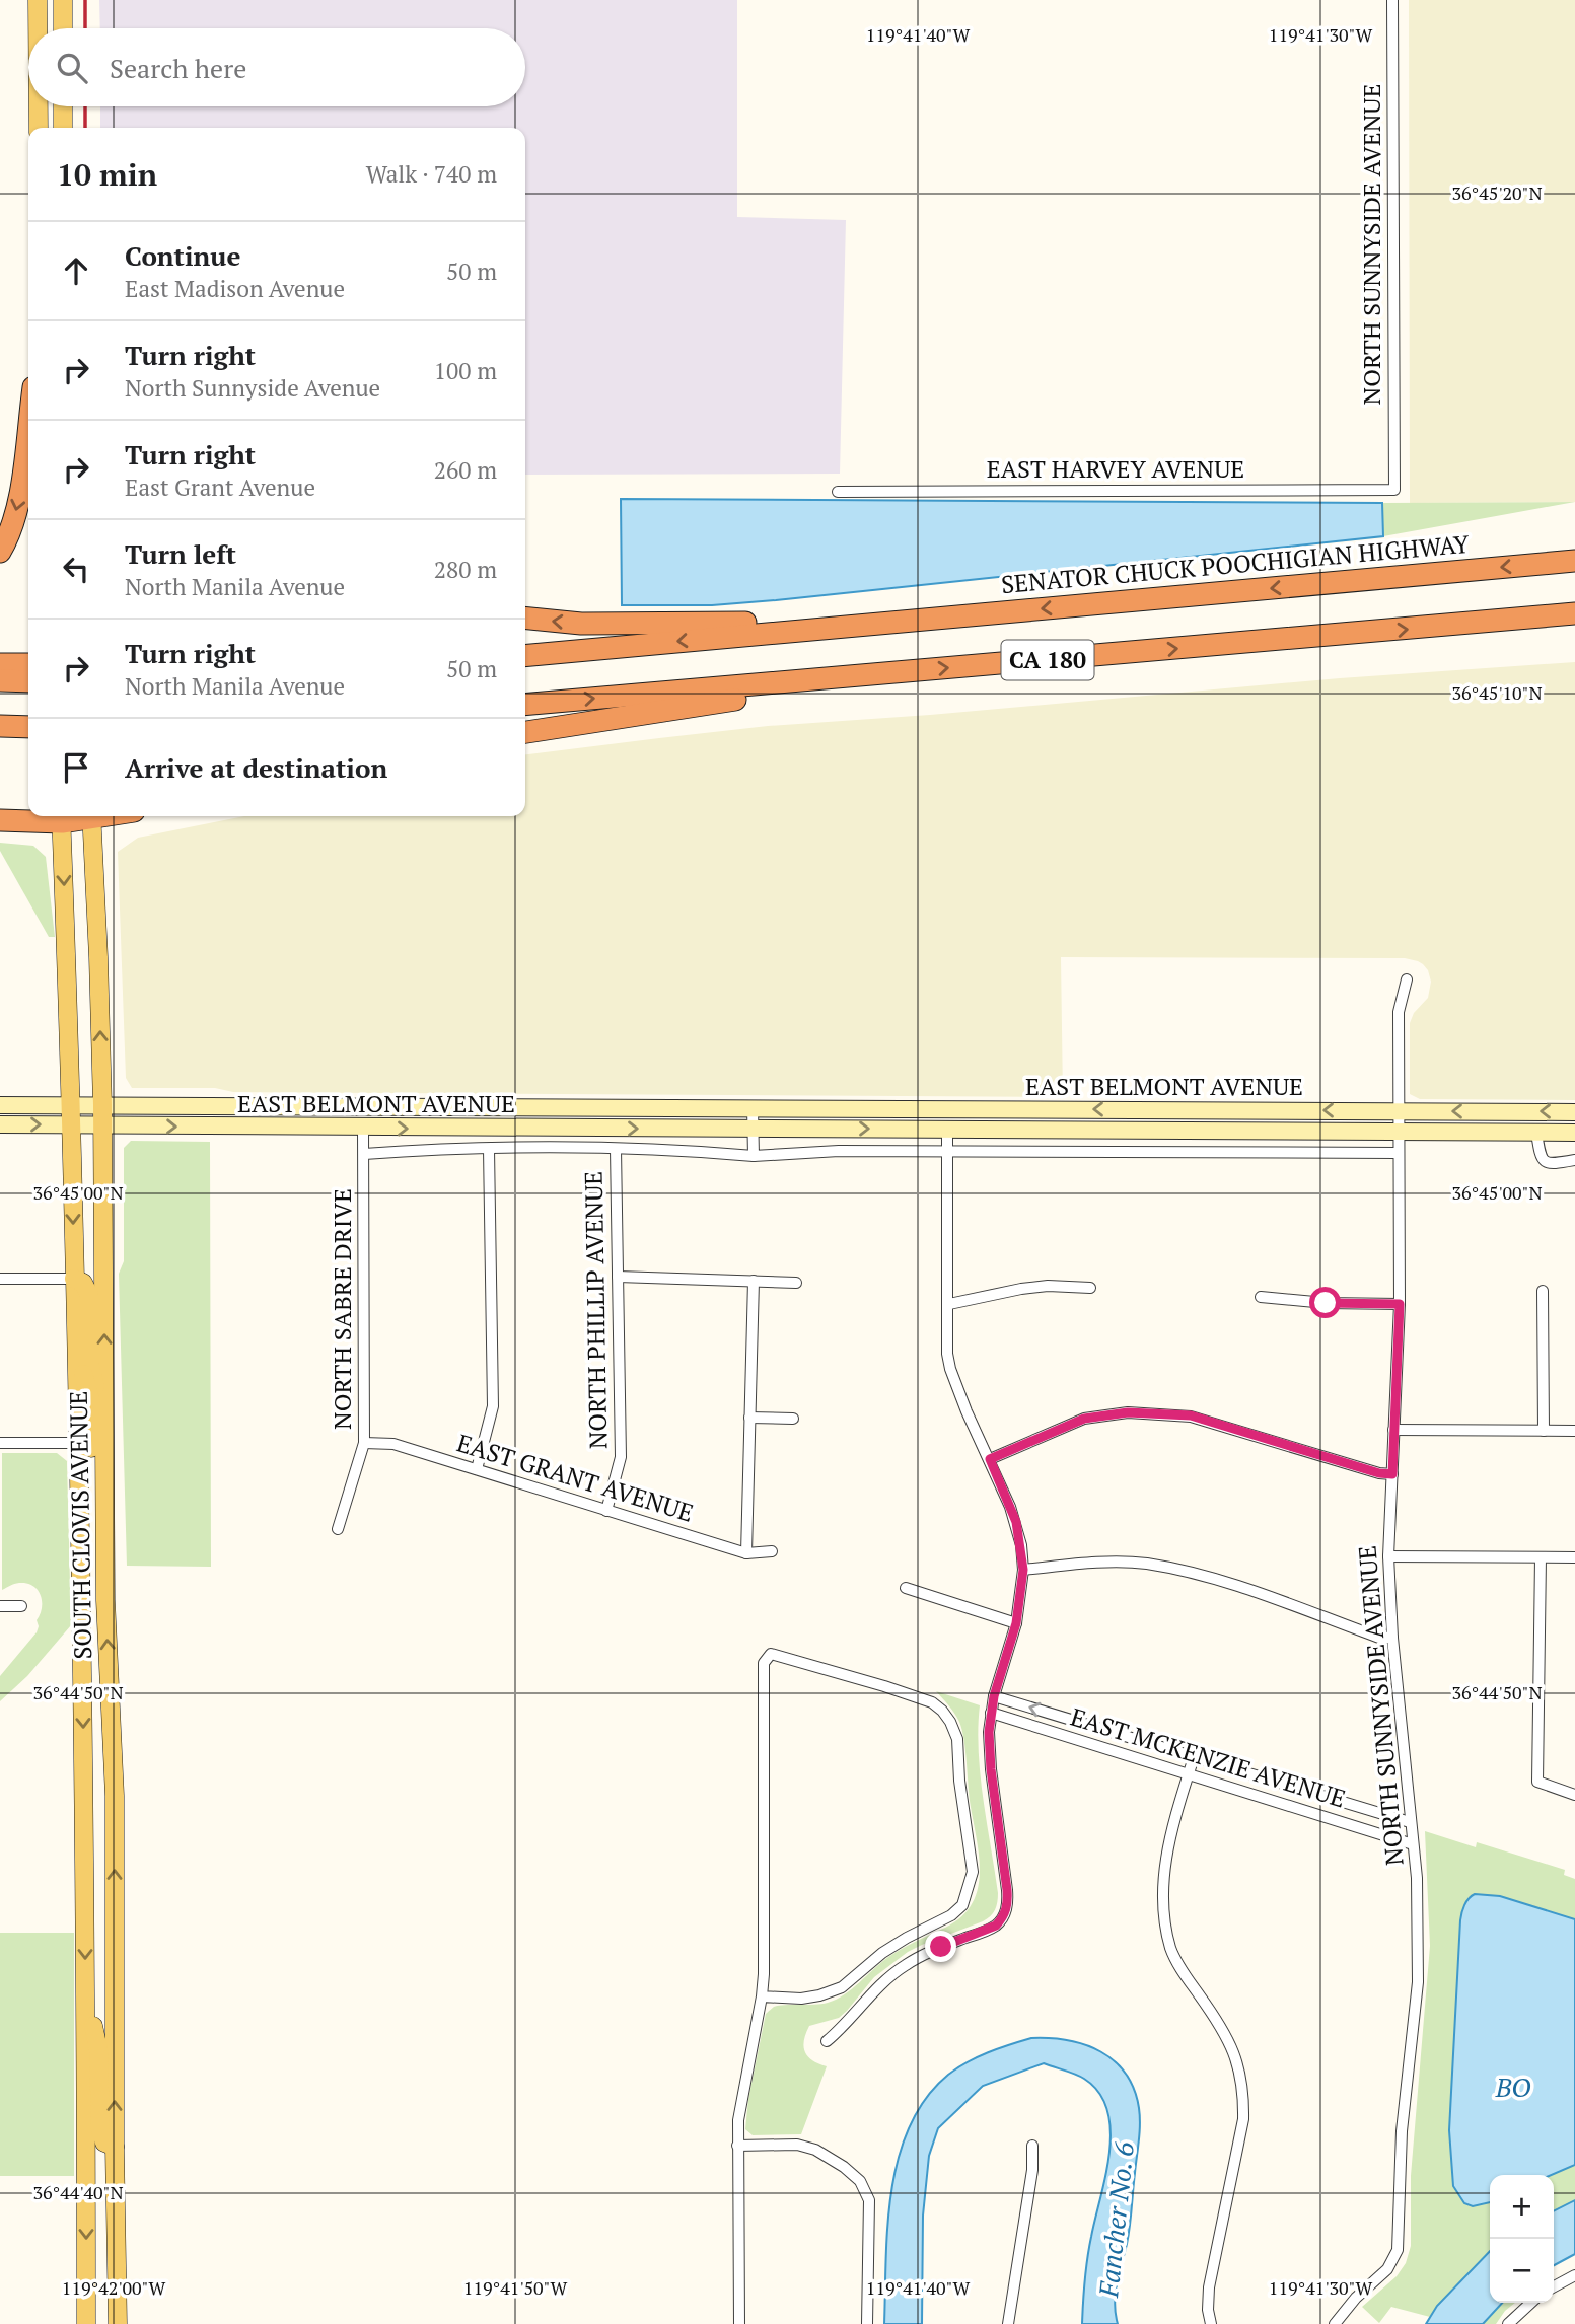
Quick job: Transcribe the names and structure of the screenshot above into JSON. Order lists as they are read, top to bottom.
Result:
{
  "streets": {
    "highway": ["SENATOR CHUCK POOCHIGIAN HIGHWAY", "CA 180"],
    "main road": ["SOUTH CLOVIS AVENUE"],
    "street": [
      "NORTH SUNNYSIDE AVENUE",
      "EAST HARVEY AVENUE",
      "EAST BELMONT AVENUE",
      "NORTH SABRE DRIVE",
      "NORTH PHILLIP AVENUE",
      "EAST GRANT AVENUE",
      "EAST MCKENZIE AVENUE"
    ]
  },
  "crossings": [
    ["NORTH SUNNYSIDE AVENUE", "EAST HARVEY AVENUE"],
    ["NORTH SUNNYSIDE AVENUE", "EAST BELMONT AVENUE"],
    ["NORTH SUNNYSIDE AVENUE", "EAST MCKENZIE AVENUE"],
    ["SENATOR CHUCK POOCHIGIAN HIGHWAY", "CA 180"],
    ["EAST BELMONT AVENUE", "NORTH SABRE DRIVE"],
    ["EAST BELMONT AVENUE", "SOUTH CLOVIS AVENUE"],
    ["NORTH SABRE DRIVE", "EAST GRANT AVENUE"],
    ["NORTH PHILLIP AVENUE", "EAST GRANT AVENUE"]
  ],
  "water": ["BO", "Fancher No. 6"],
  "page": {
    "search": "Search here",
    "heading": ["10 min", "Walk · 740 m"],
    "list": [
      ["Continue", "East Madison Avenue", "50 m"],
      ["Turn right", "North Sunnyside Avenue", "100 m"],
      ["Turn right", "East Grant Avenue", "260 m"],
      ["Turn left", "North Manila Avenue", "280 m"],
      ["Turn right", "North Manila Avenue", "50 m"],
      "Arrive at destination"
    ],
    "map_buttons": ["+", "−"]
  },
  "coordinates": [
    "119°41'40\"W",
    "119°41'30\"W",
    "36°45'20\"N",
    "36°45'10\"N",
    "36°45'00\"N",
    "36°44'50\"N",
    "36°44'40\"N",
    "119°42'00\"W",
    "119°41'50\"W"
  ]
}
